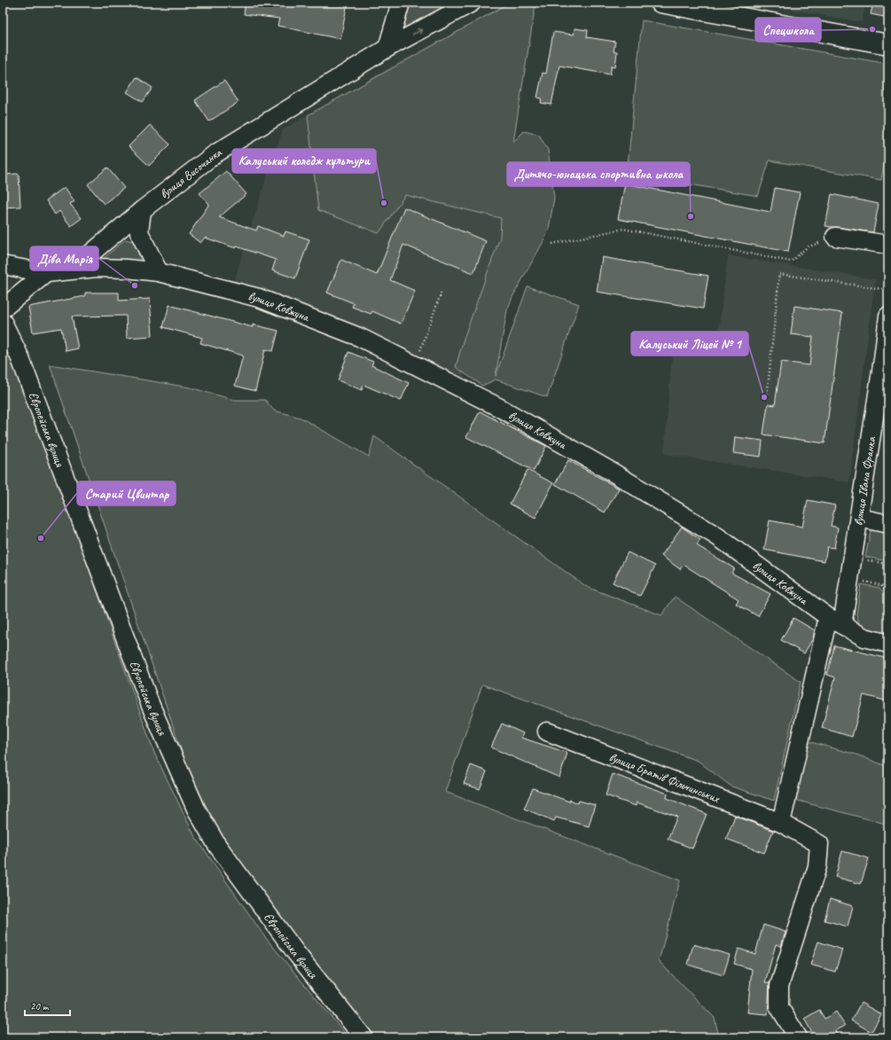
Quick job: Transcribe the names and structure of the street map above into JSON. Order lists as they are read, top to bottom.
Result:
{
  "streets": {
    "street": [
      "вулиця Височанка",
      "вулиця Ковжуна",
      "Європейська вулиця",
      "вулиця Івана Франка",
      "вулиця Братів Фільчинських"
    ]
  },
  "crossings": [
    ["вулиця Височанка", "вулиця Ковжуна"],
    ["вулиця Ковжуна", "вулиця Івана Франка"]
  ],
  "places": [
    "Спецшкола",
    "Калуський коледж культури",
    "Дитячо-юнацька спортивна школа",
    "Діва Марія",
    "Калуський Ліцей № 1",
    "Старий Цвинтар"
  ],
  "scale_bar": "20 m"
}
